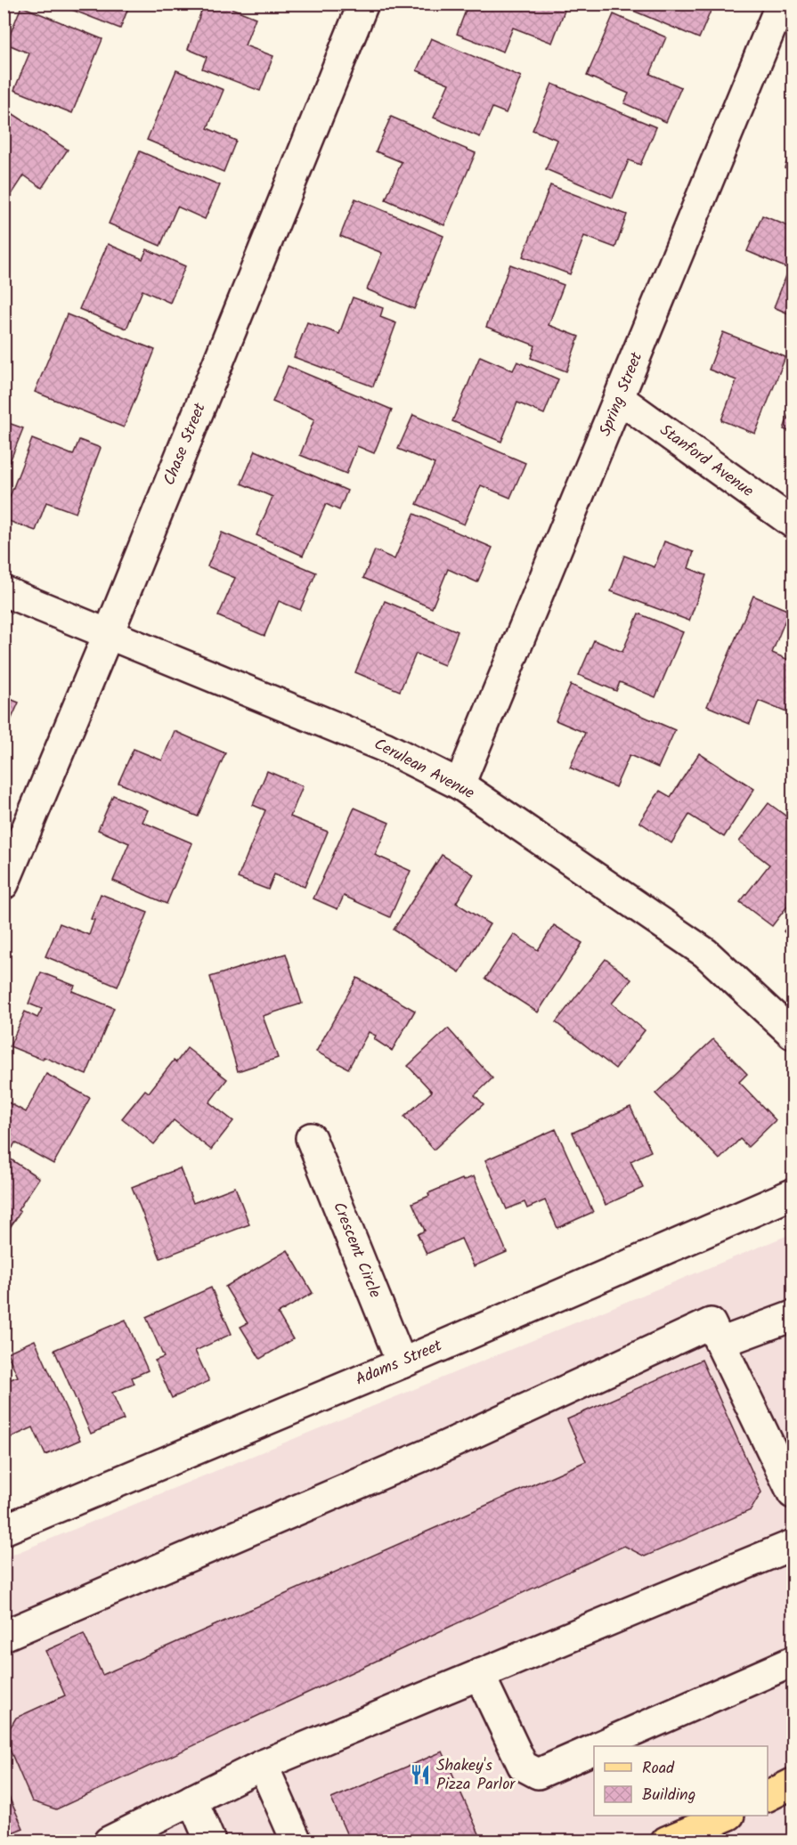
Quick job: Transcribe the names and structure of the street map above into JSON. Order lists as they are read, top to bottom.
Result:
{
  "streets": {
    "street": [
      "Spring Street",
      "Chase Street",
      "Stanford Avenue",
      "Cerulean Avenue",
      "Crescent Circle",
      "Adams Street"
    ]
  },
  "crossings": [
    ["Spring Street", "Stanford Avenue"],
    ["Spring Street", "Cerulean Avenue"],
    ["Chase Street", "Cerulean Avenue"],
    ["Crescent Circle", "Adams Street"]
  ],
  "places": {
    "restaurant": ["Shakey's Pizza Parlor"]
  },
  "legend": ["Road", "Building"]
}
